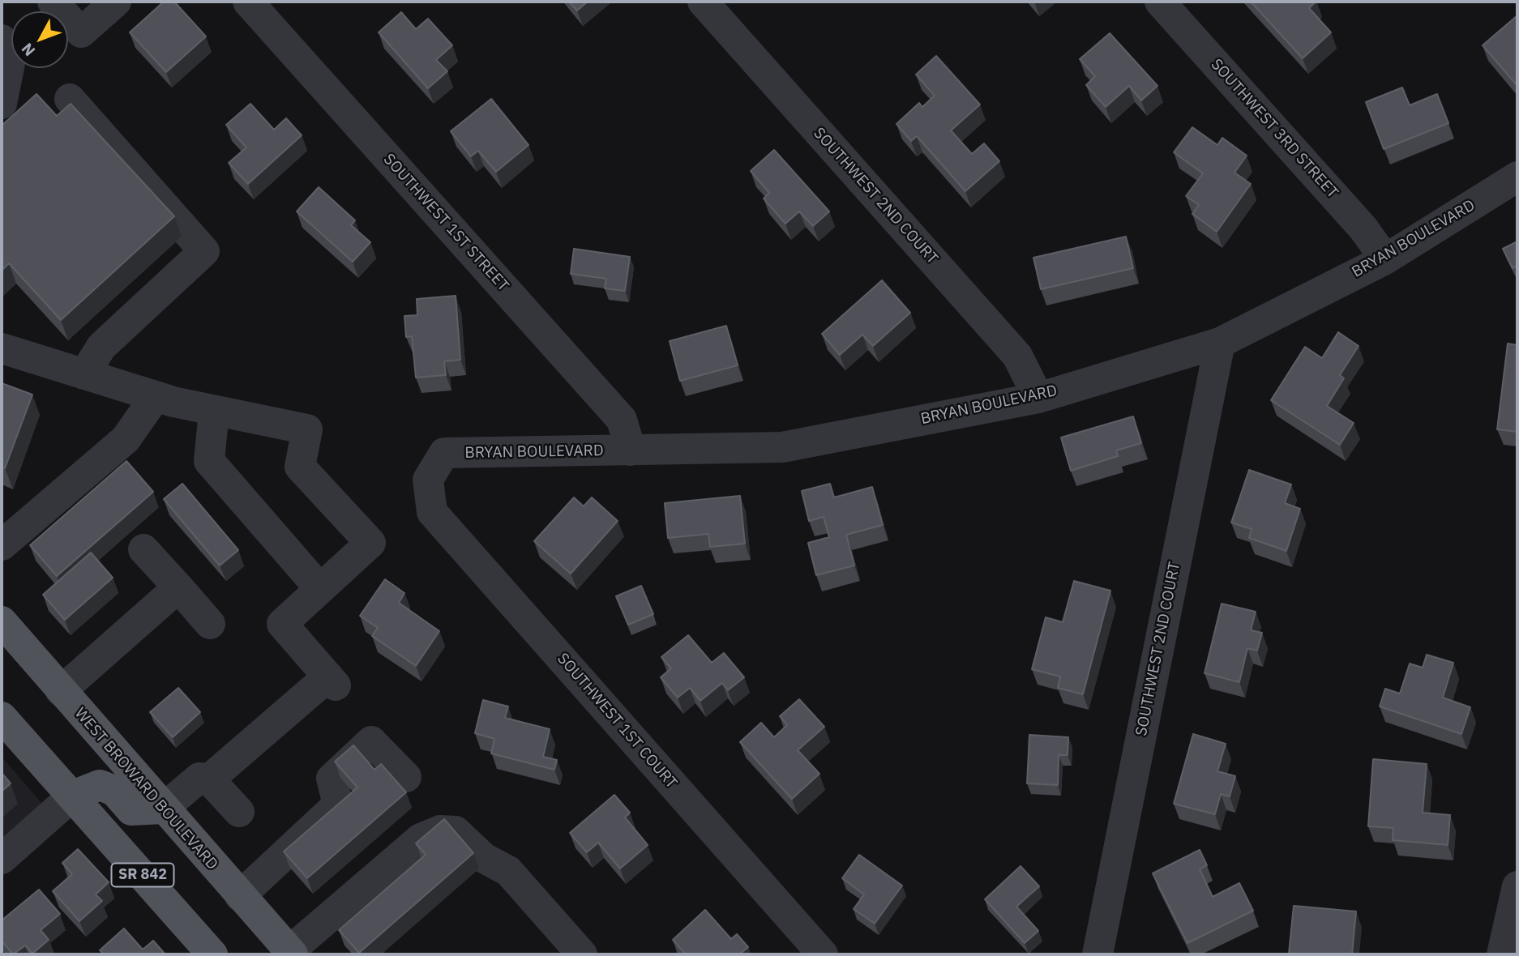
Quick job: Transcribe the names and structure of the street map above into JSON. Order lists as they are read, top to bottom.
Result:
{
  "streets": {
    "main road": ["WEST BROWARD BOULEVARD", "SR 842"],
    "street": [
      "SOUTHWEST 3RD STREET",
      "SOUTHWEST 2ND COURT",
      "SOUTHWEST 1ST STREET",
      "BRYAN BOULEVARD",
      "SOUTHWEST 1ST COURT"
    ]
  },
  "crossings": [
    ["SOUTHWEST 3RD STREET", "BRYAN BOULEVARD"],
    ["SOUTHWEST 2ND COURT", "BRYAN BOULEVARD"],
    ["SOUTHWEST 1ST STREET", "BRYAN BOULEVARD"],
    ["BRYAN BOULEVARD", "SOUTHWEST 1ST COURT"]
  ],
  "north": "bottom left"
}
